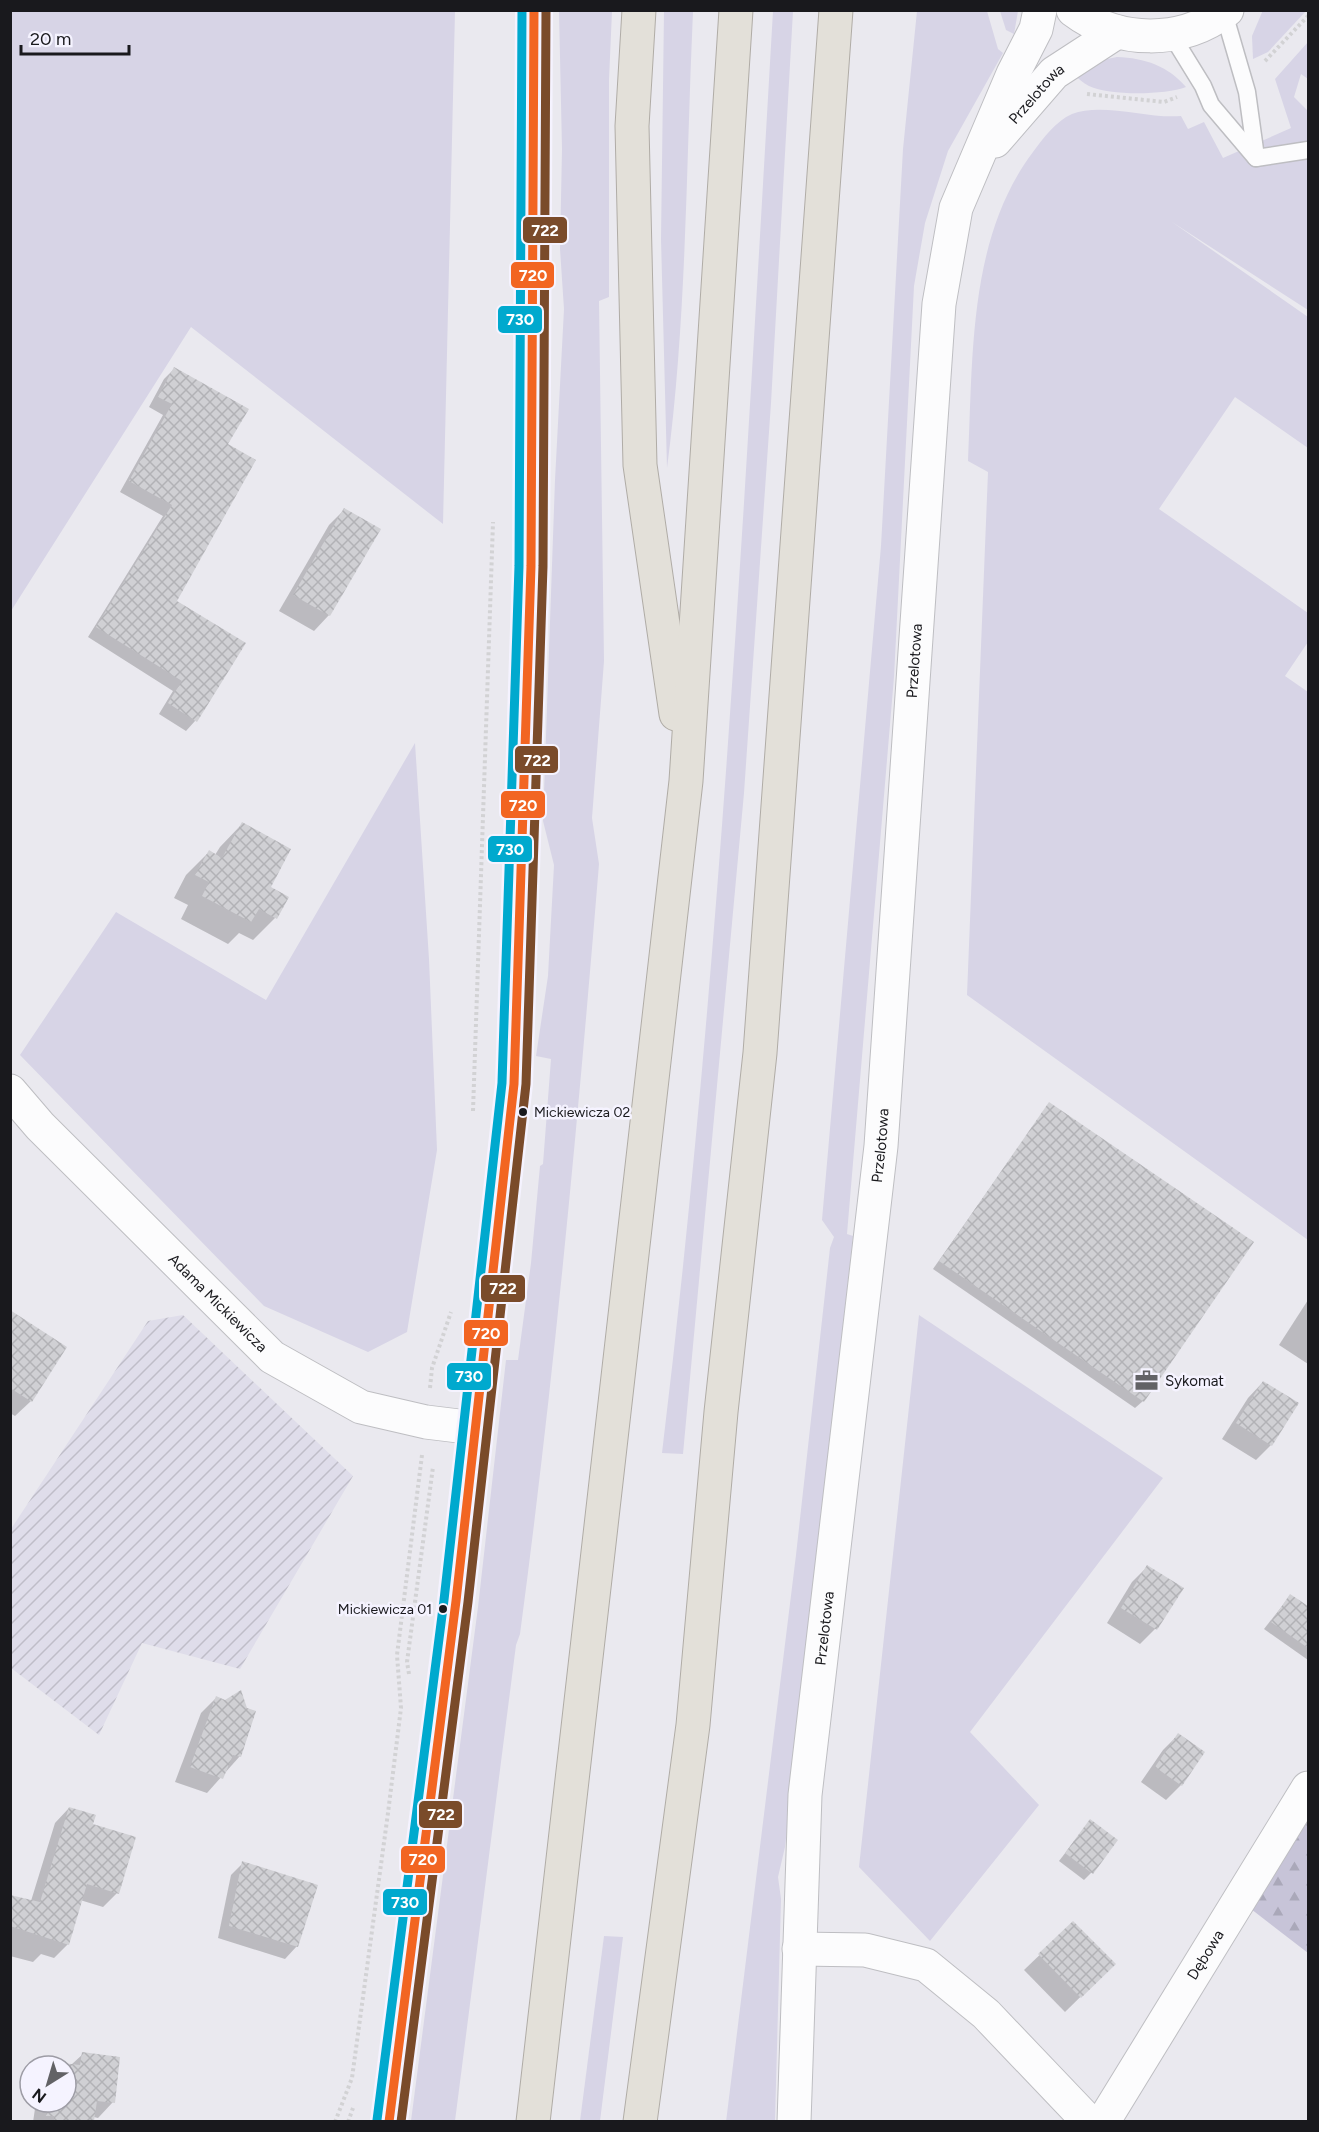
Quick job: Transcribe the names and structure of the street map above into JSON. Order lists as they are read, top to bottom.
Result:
{
  "streets": {
    "street": ["Przelotowa", "Adama Mickiewicza", "Dębowa"]
  },
  "places": {
    "other": ["Mickiewicza 02", "Mickiewicza 01"],
    "office": ["Sykomat"]
  },
  "lines": ["transit line 720", "transit line 722", "transit line 730"],
  "scale_bar": "20 m",
  "north": "bottom left"
}
